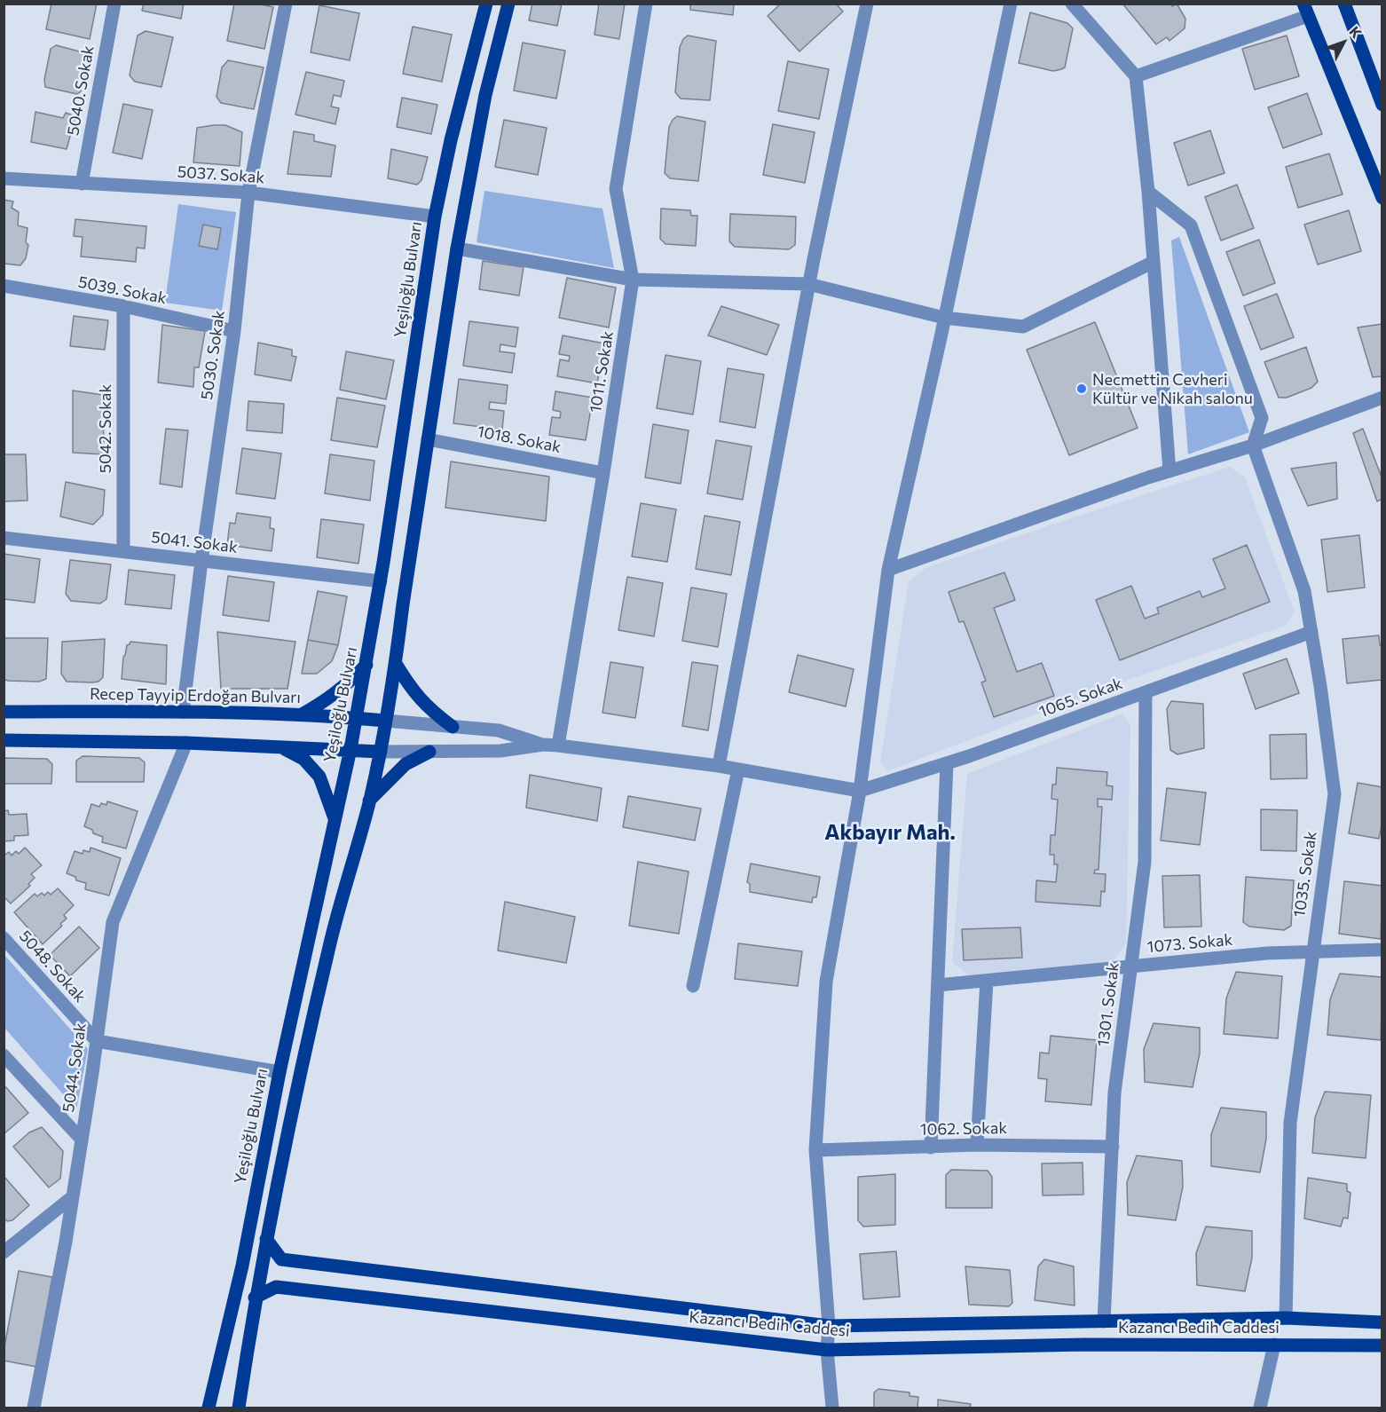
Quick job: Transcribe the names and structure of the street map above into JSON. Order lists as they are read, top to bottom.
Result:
{
  "streets": {
    "main road": ["Yeşiloğlu Bulvarı", "Recep Tayyip Erdoğan Bulvarı", "Kazancı Bedih Caddesi"],
    "street": [
      "5040. Sokak",
      "5037. Sokak",
      "5039. Sokak",
      "5030. Sokak",
      "1011. Sokak",
      "5042. Sokak",
      "1018. Sokak",
      "5041. Sokak",
      "1065. Sokak",
      "1035. Sokak",
      "1073. Sokak",
      "5048. Sokak",
      "1301. Sokak",
      "5044. Sokak",
      "1062. Sokak"
    ]
  },
  "crossings": [
    ["5040. Sokak", "5037. Sokak"],
    ["5037. Sokak", "Yeşiloğlu Bulvarı"],
    ["5037. Sokak", "5030. Sokak"],
    ["Yeşiloğlu Bulvarı", "5041. Sokak"],
    ["Yeşiloğlu Bulvarı", "Recep Tayyip Erdoğan Bulvarı"],
    ["5039. Sokak", "5030. Sokak"],
    ["5039. Sokak", "5042. Sokak"],
    ["5030. Sokak", "5041. Sokak"],
    ["5030. Sokak", "Recep Tayyip Erdoğan Bulvarı"],
    ["1011. Sokak", "1018. Sokak"],
    ["5042. Sokak", "5041. Sokak"],
    ["1065. Sokak", "1035. Sokak"],
    ["1065. Sokak", "1301. Sokak"],
    ["1035. Sokak", "1073. Sokak"],
    ["1035. Sokak", "Kazancı Bedih Caddesi"],
    ["1073. Sokak", "1301. Sokak"],
    ["5048. Sokak", "5044. Sokak"],
    ["1301. Sokak", "1062. Sokak"],
    ["1301. Sokak", "Kazancı Bedih Caddesi"]
  ],
  "districts": ["Akbayır Mah."],
  "places": ["Necmettin Cevheri Kültür ve Nikah salonu"],
  "north": "top right"
}
